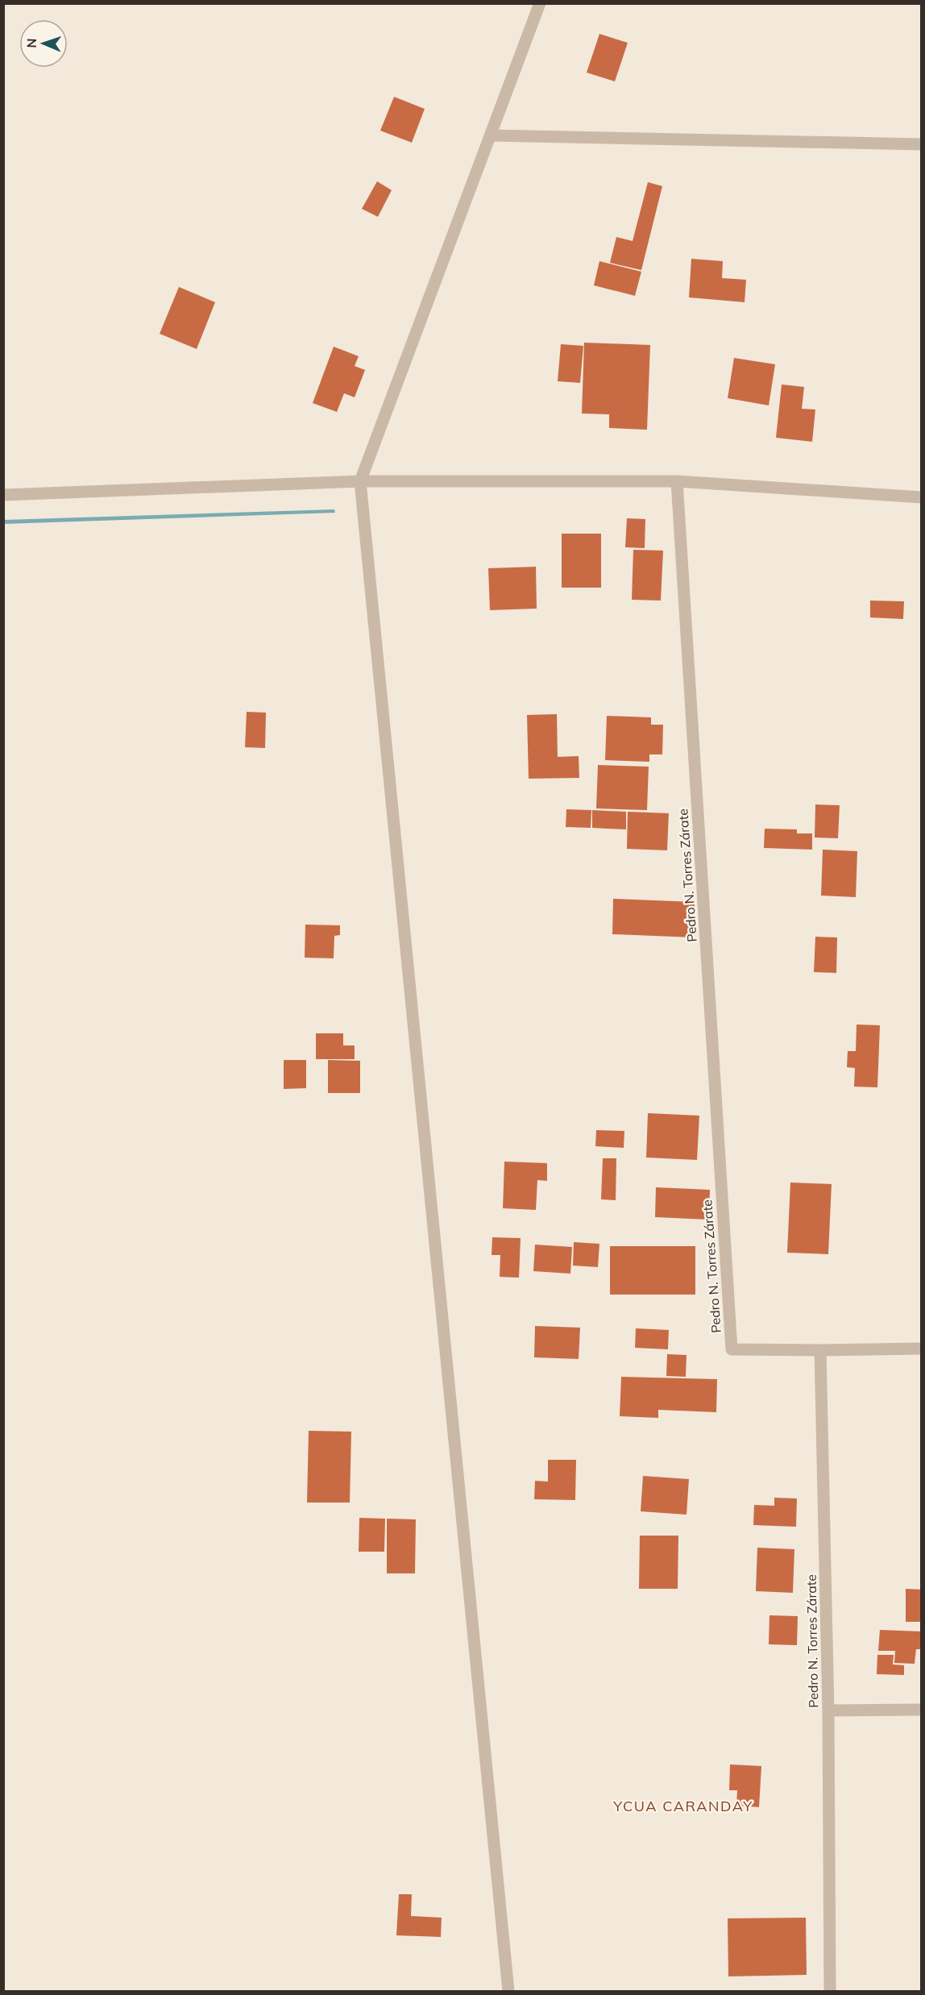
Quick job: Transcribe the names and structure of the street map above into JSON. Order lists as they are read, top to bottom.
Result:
{
  "streets": {
    "street": ["Pedro N. Torres Zárate"]
  },
  "districts": ["YCUA CARANDAY"],
  "north": "left"
}
